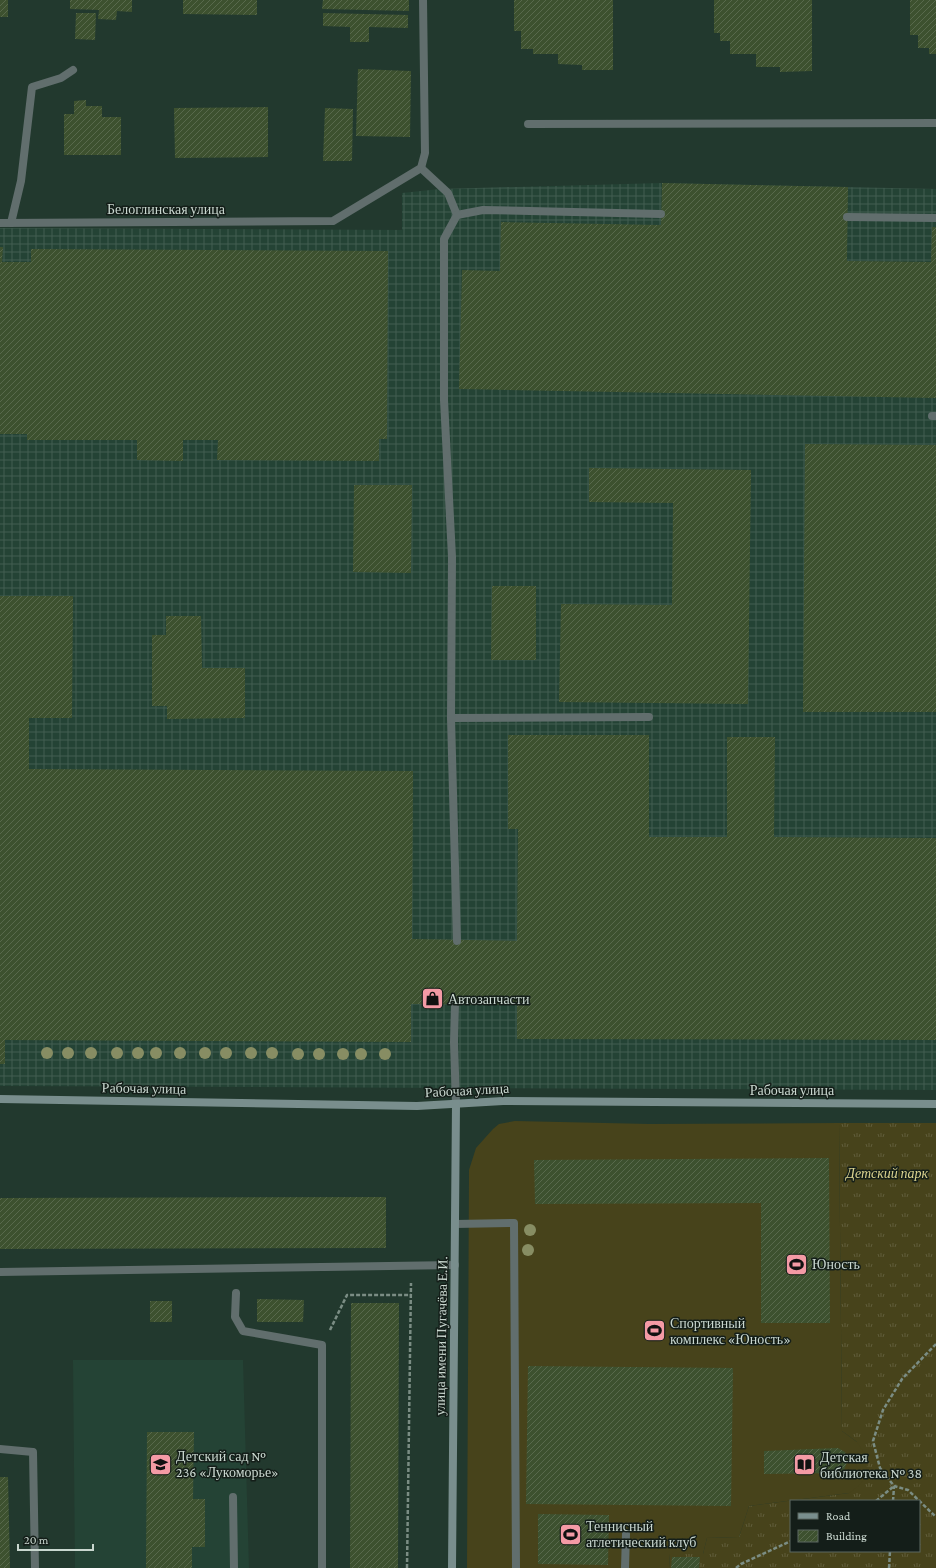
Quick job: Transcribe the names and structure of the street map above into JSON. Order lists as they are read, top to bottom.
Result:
{
  "streets": {
    "main road": ["Рабочая улица", "улица имени Пугачёва Е.И."],
    "street": ["Белоглинская улица"]
  },
  "crossings": [
    ["Рабочая улица", "улица имени Пугачёва Е.И."]
  ],
  "parks": ["Детский парк"],
  "places": {
    "shop": ["Автозапчасти"],
    "sports": ["Юность", "Спортивный комплекс «Юность»", "Теннисный атлетический клуб"],
    "school or university": ["Детский сад № 236 «Лукоморье»"],
    "library": ["Детская библиотека № 38"]
  },
  "legend": ["Road", "Building"],
  "scale_bar": "20 m"
}
